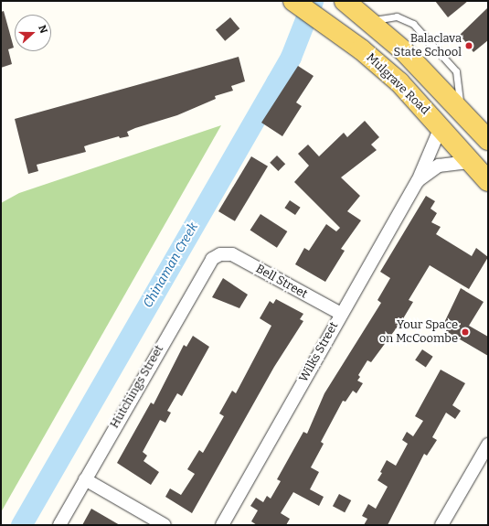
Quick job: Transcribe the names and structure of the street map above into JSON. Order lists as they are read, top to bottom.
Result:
{
  "streets": {
    "main road": ["Mulgrave Road"],
    "street": ["Bell Street", "Wilks Street", "Hutchings Street"]
  },
  "crossings": [
    ["Mulgrave Road", "Wilks Street"],
    ["Bell Street", "Wilks Street"],
    ["Bell Street", "Hutchings Street"]
  ],
  "water": ["Chinaman Creek"],
  "places": ["Balaclava State School", "Your Space on McCoombe"],
  "north": "right"
}
